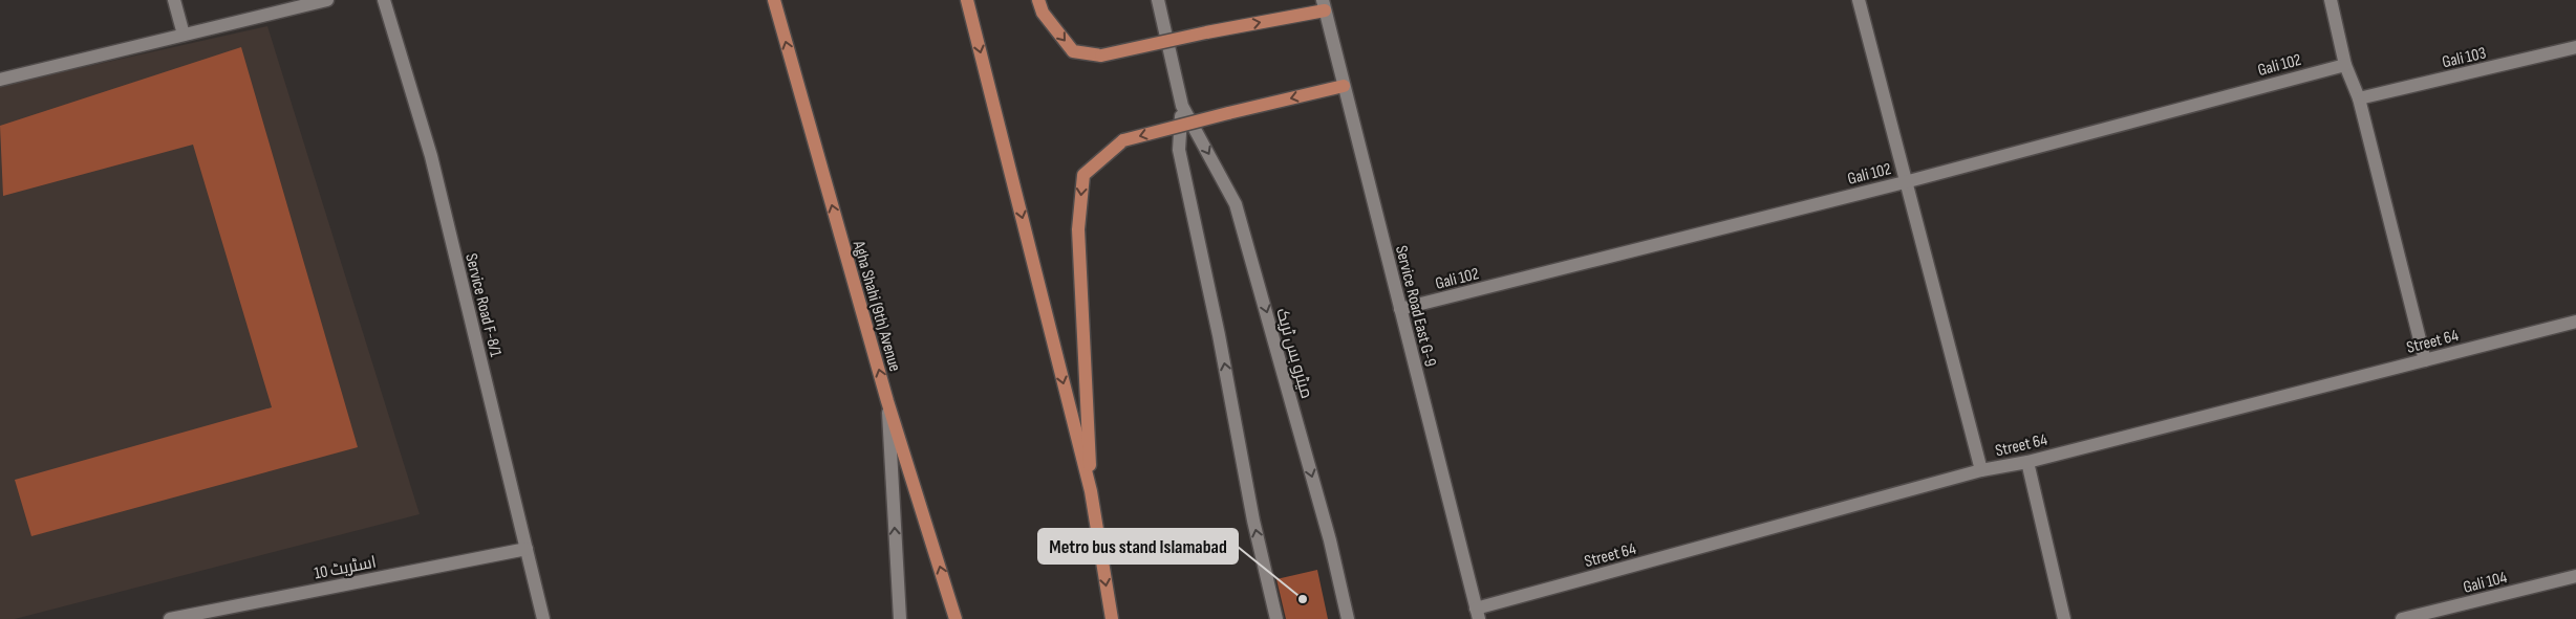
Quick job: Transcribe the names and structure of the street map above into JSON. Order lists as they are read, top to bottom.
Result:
{
  "streets": {
    "main road": ["Agha Shahi (9th) Avenue"],
    "street": [
      "Gali 103",
      "Gali 102",
      "Service Road F-8/1",
      "Service Road East G-9",
      "Street 64",
      "میٹرو بس ٹریک",
      "اسٹریٹ 10",
      "Gali 104"
    ]
  },
  "crossings": [
    ["Gali 102", "Service Road East G-9"],
    ["Service Road F-8/1", "اسٹریٹ 10"],
    ["Service Road East G-9", "Street 64"]
  ],
  "one_way": ["Agha Shahi (9th) Avenue"],
  "places": ["Metro bus stand Islamabad"]
}
